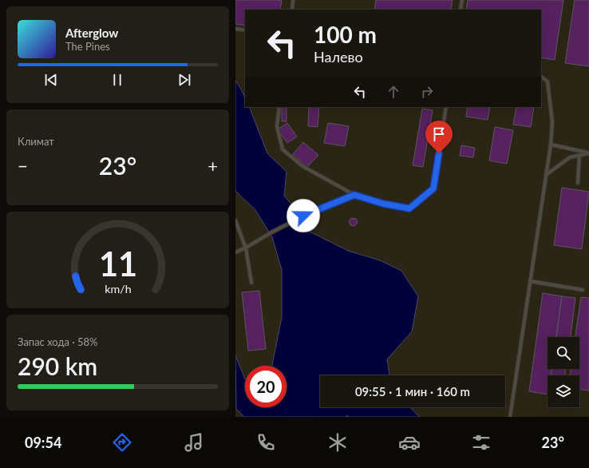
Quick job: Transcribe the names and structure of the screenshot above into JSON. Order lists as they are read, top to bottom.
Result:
{
  "page": {
    "turn": ["100 m", "Налево"],
    "song": ["Afterglow", "The Pines"],
    "tile": [
      "Климат",
      ["Запас хода · 58%", "290 km"]
    ],
    "heat": ["−", "23°", "+"],
    "limit": "20",
    "trip": "09:55 · 1 мин · 160 m",
    "tabs": ["09:54", "23°"],
    "gauge": ["11", "km/h"]
  }
}
